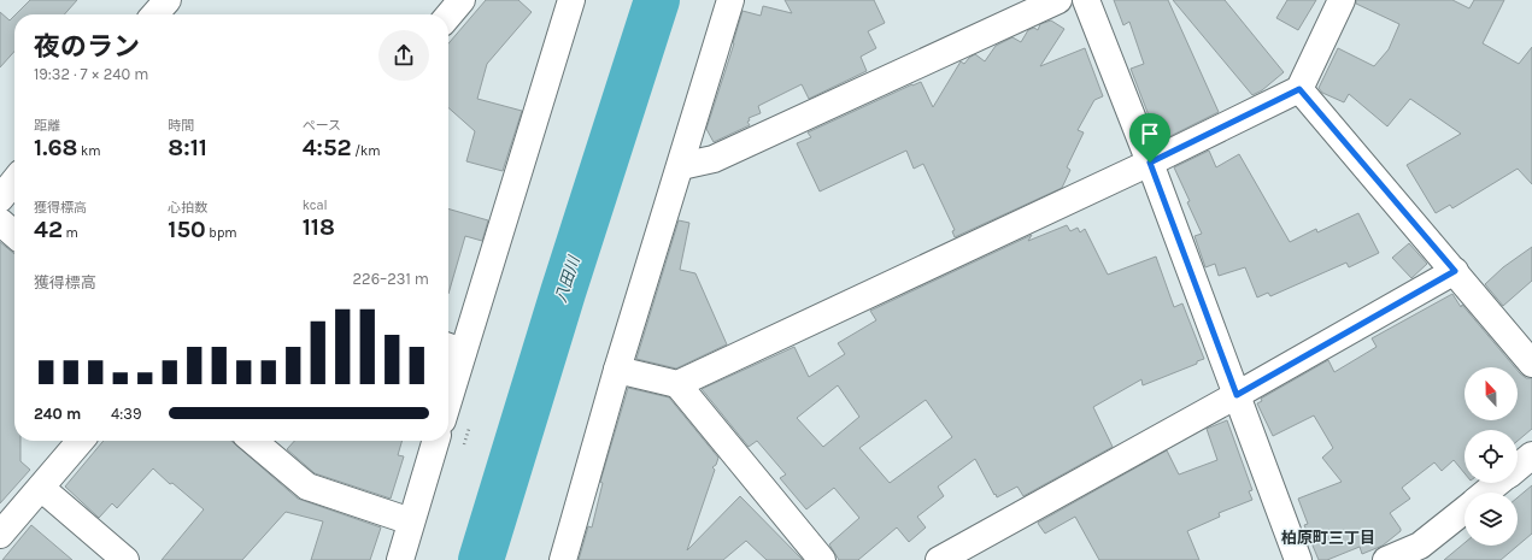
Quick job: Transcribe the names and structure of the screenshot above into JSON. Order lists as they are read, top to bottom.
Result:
{
  "districts": ["柏原町三丁目"],
  "water": ["八田川"],
  "north": "top",
  "page": {
    "heading": ["夜のラン", "19:32 · 7 × 240 m"],
    "stats": [
      ["距離", "1.68 km"],
      ["時間", "8:11"],
      ["ペース", "4:52 /km"],
      ["獲得標高", "42 m"],
      ["心拍数", "150 bpm"],
      ["kcal", "118"]
    ],
    "chart": ["獲得標高", "226–231 m"],
    "list": [
      {
        "name": "240 m",
        "note": "4:39"
      }
    ]
  }
}
